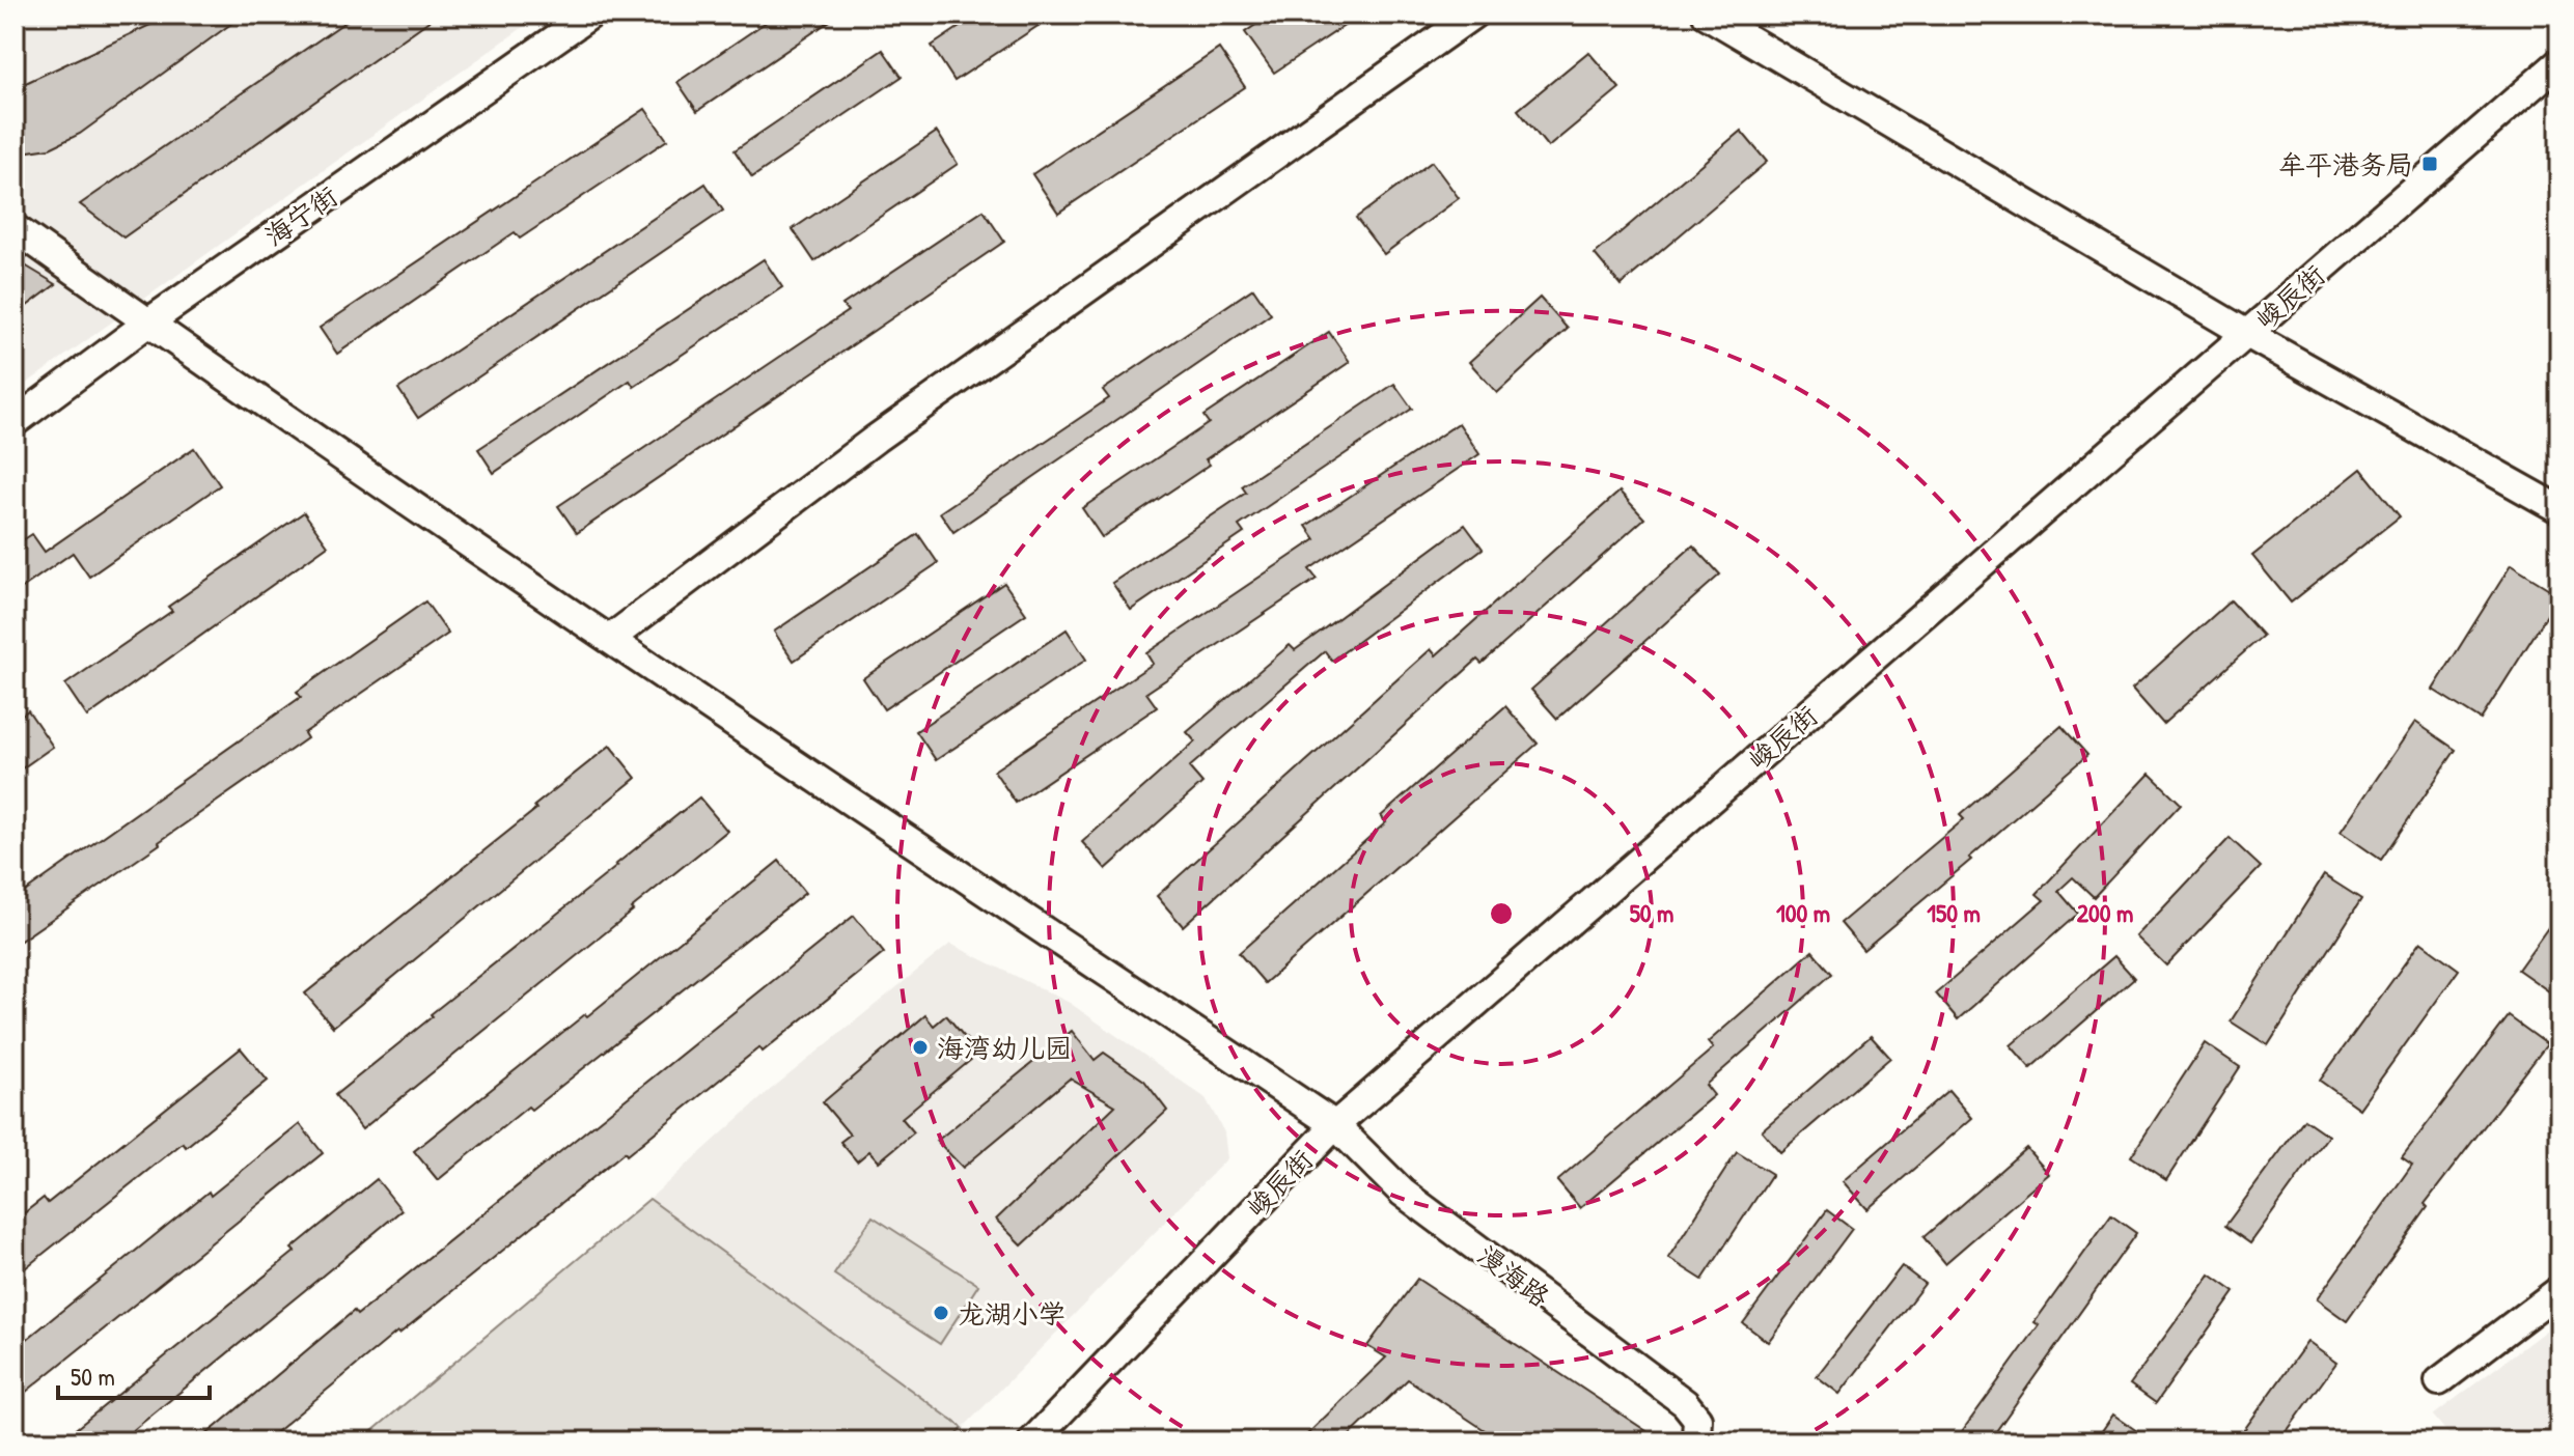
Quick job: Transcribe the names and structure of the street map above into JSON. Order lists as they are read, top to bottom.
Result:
{
  "streets": {
    "street": ["海宁街", "峻辰街", "漫海路"]
  },
  "crossings": [
    ["海宁街", "漫海路"],
    ["峻辰街", "漫海路"]
  ],
  "places": {
    "transit": ["牟平港务局"],
    "other": ["海湾幼儿园", "龙湖小学"]
  },
  "scale_bar": "50 m",
  "rings": [
    "50 m",
    "100 m",
    "150 m",
    "200 m"
  ]
}
